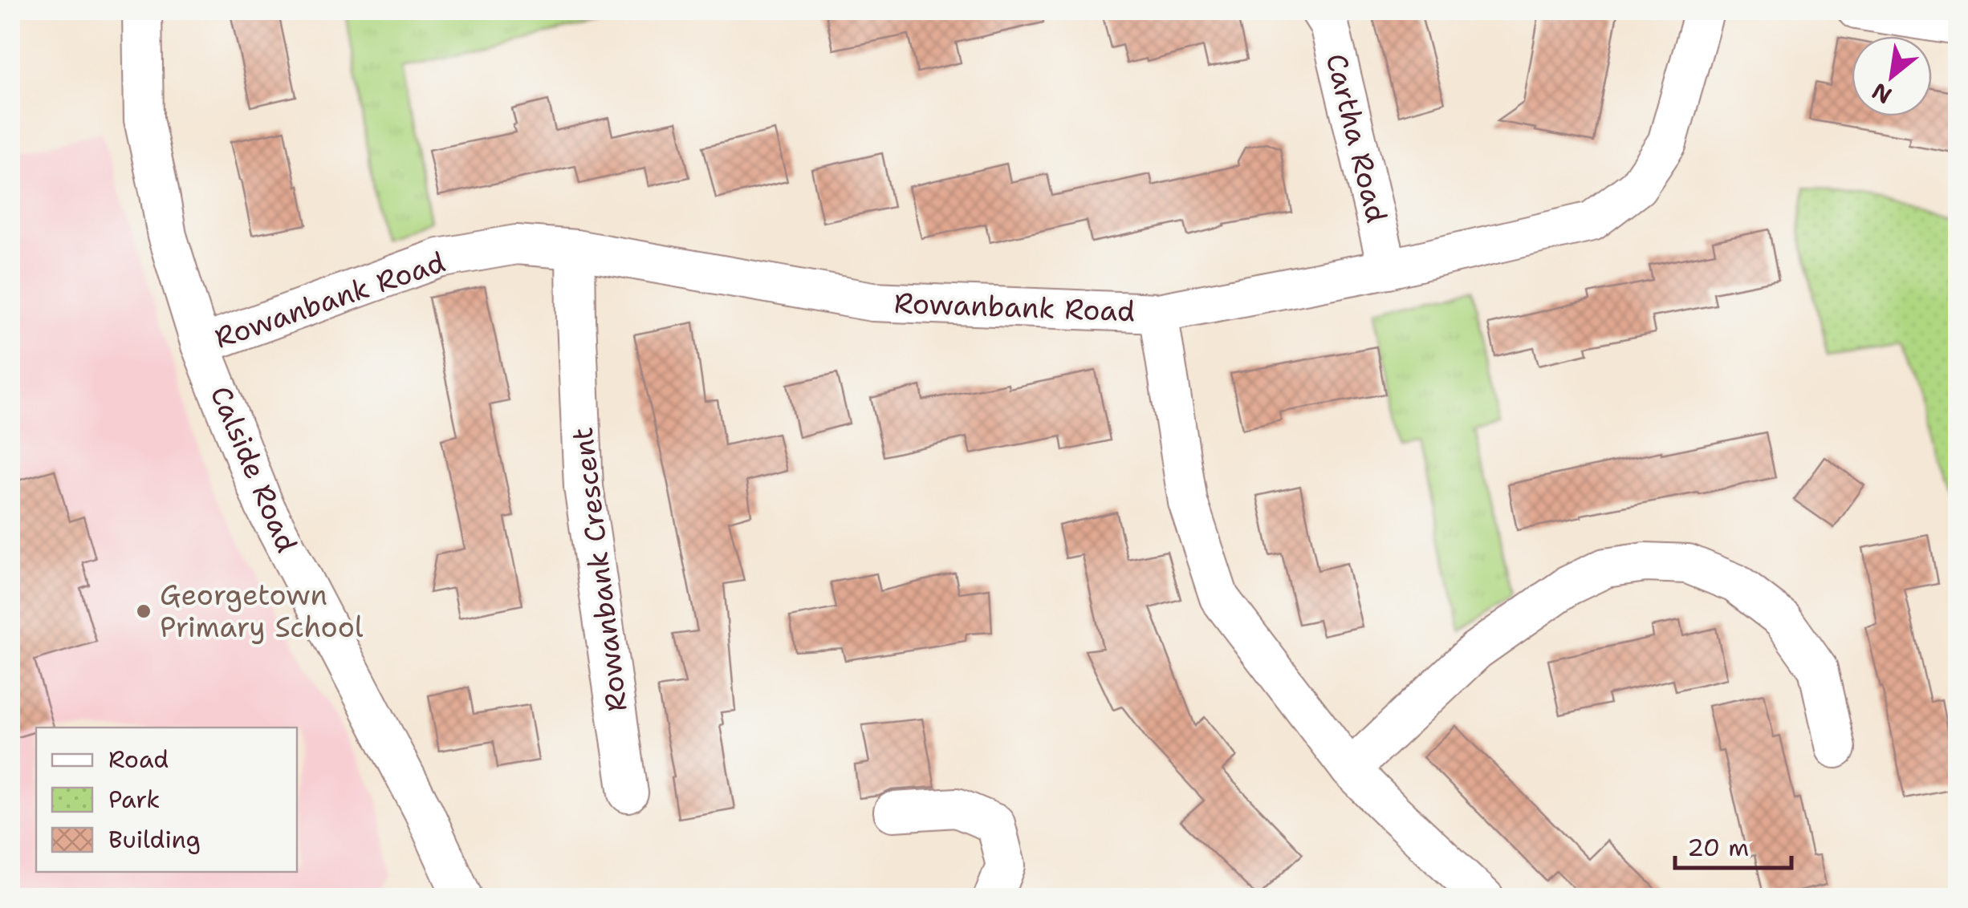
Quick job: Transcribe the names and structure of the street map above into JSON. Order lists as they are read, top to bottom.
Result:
{
  "streets": {
    "street": [
      "Cartha Road",
      "Rowanbank Road",
      "Calside Road",
      "Rowanbank Crescent"
    ]
  },
  "crossings": [
    ["Cartha Road", "Rowanbank Road"],
    ["Rowanbank Road", "Calside Road"],
    ["Rowanbank Road", "Rowanbank Crescent"]
  ],
  "places": ["Georgetown Primary School"],
  "legend": ["Road", "Park", "Building"],
  "scale_bar": "20 m",
  "north": "bottom left"
}
